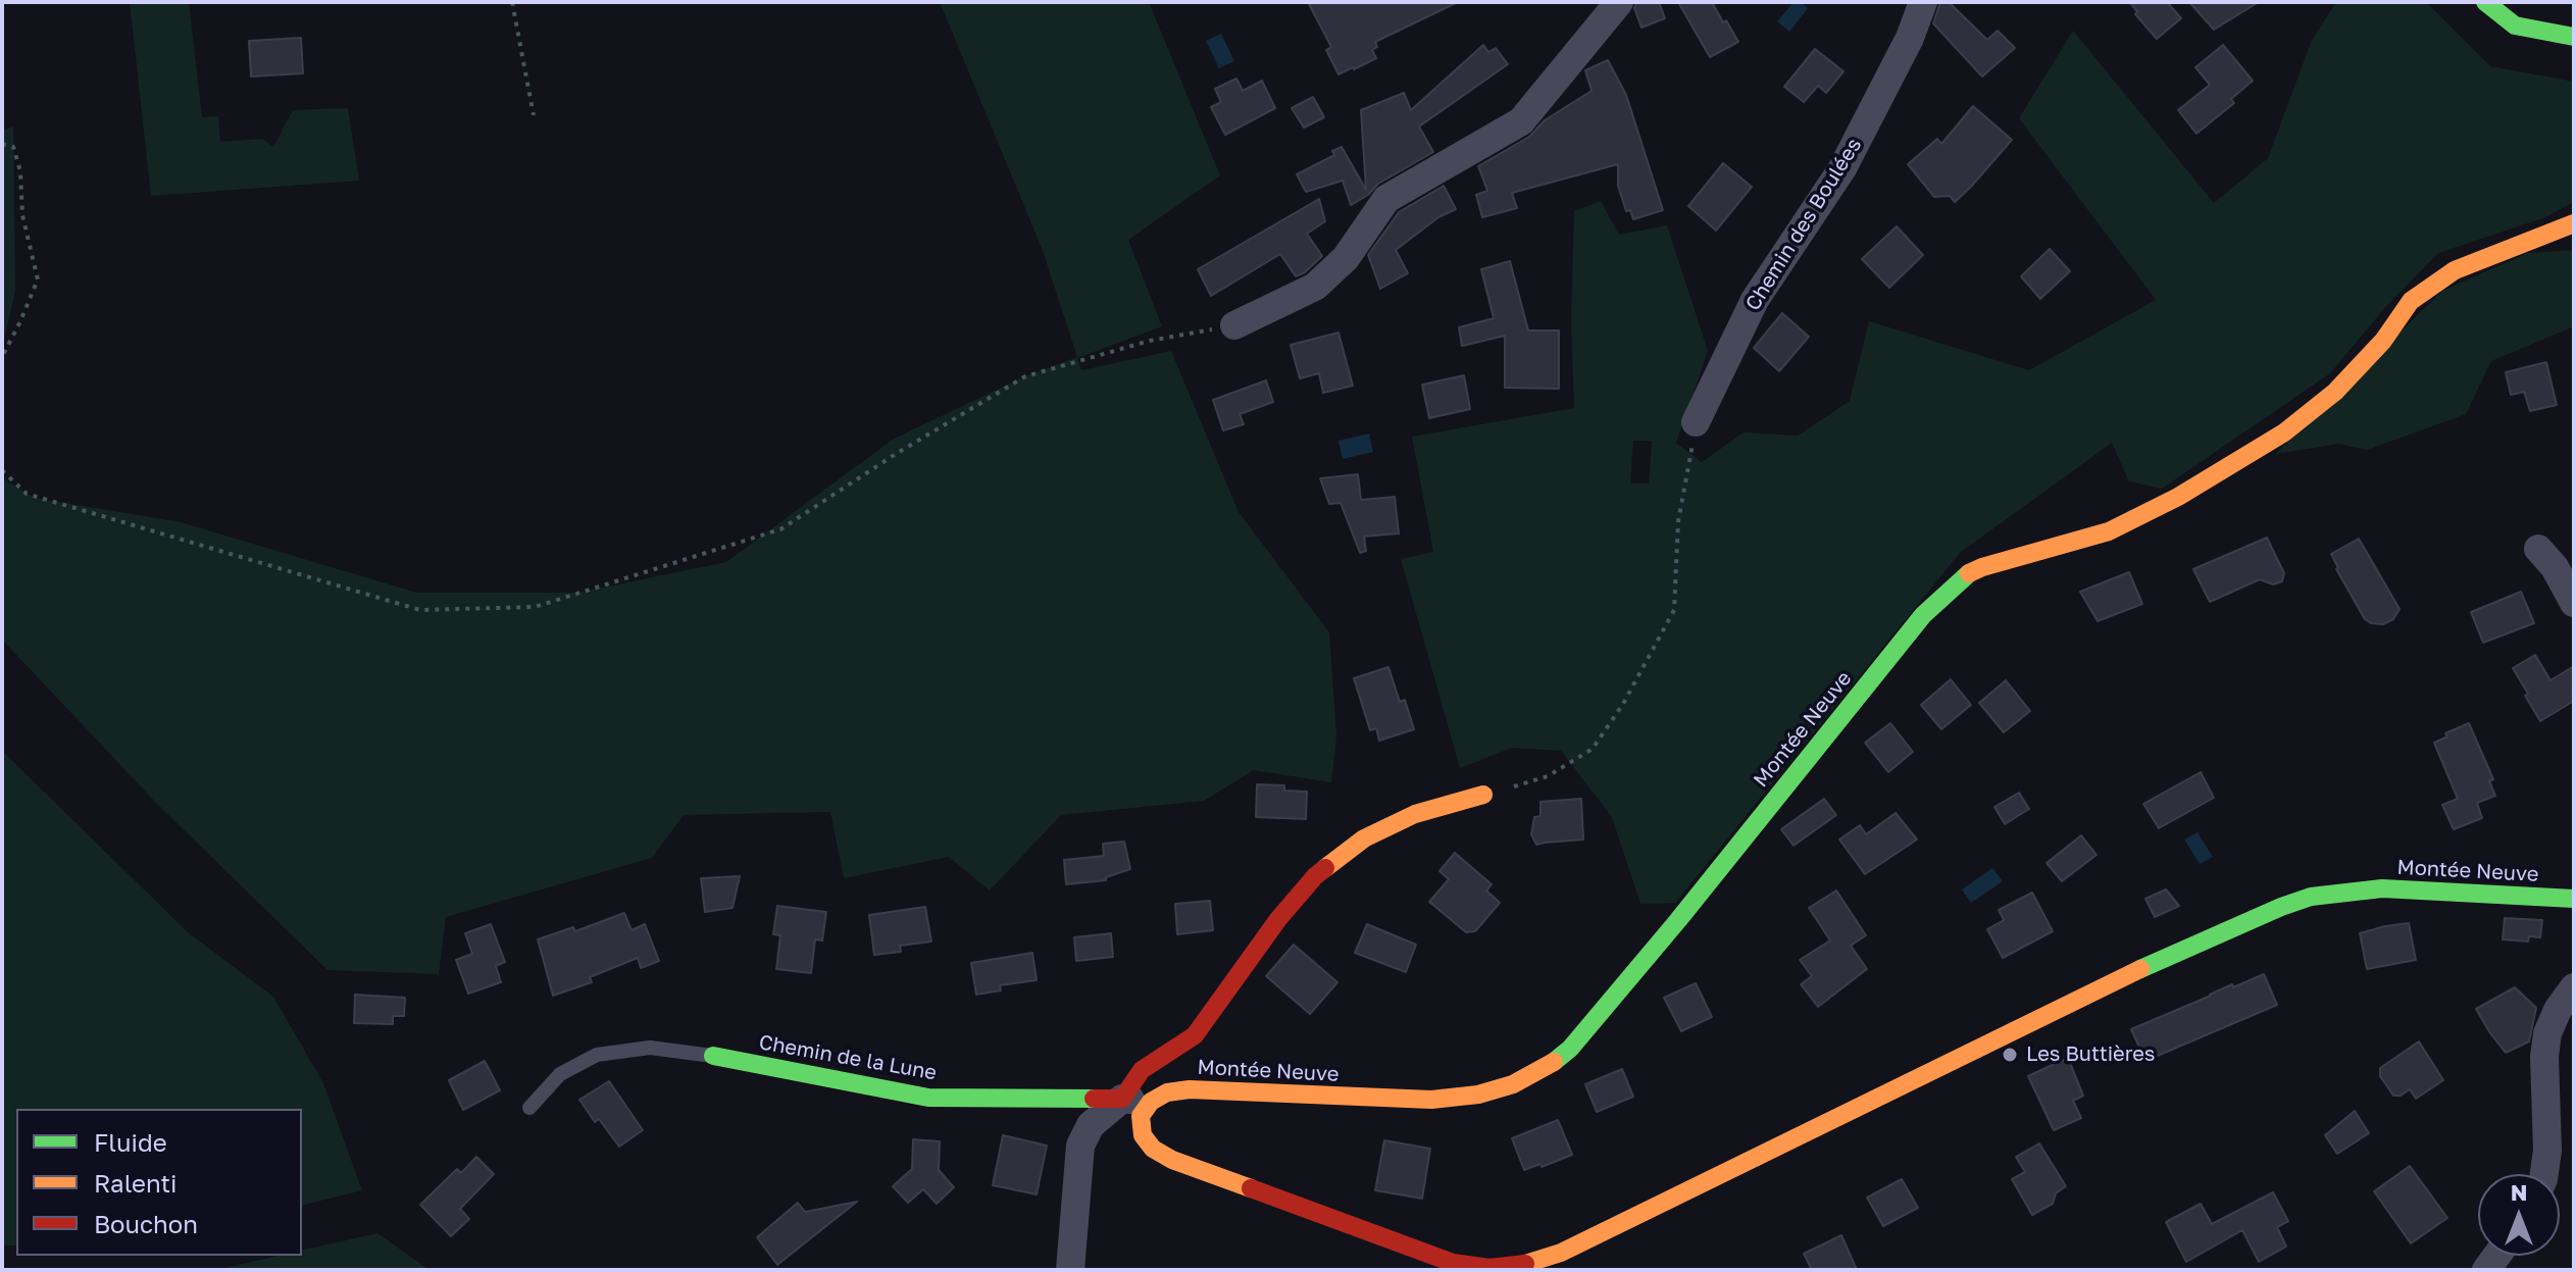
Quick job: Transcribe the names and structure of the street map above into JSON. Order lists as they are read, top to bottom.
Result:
{
  "streets": {
    "street": ["Chemin des Boulées", "Montée Neuve", "Chemin de la Lune"]
  },
  "places": ["Les Buttières"],
  "legend": ["Fluide", "Ralenti", "Bouchon"],
  "north": "top"
}
